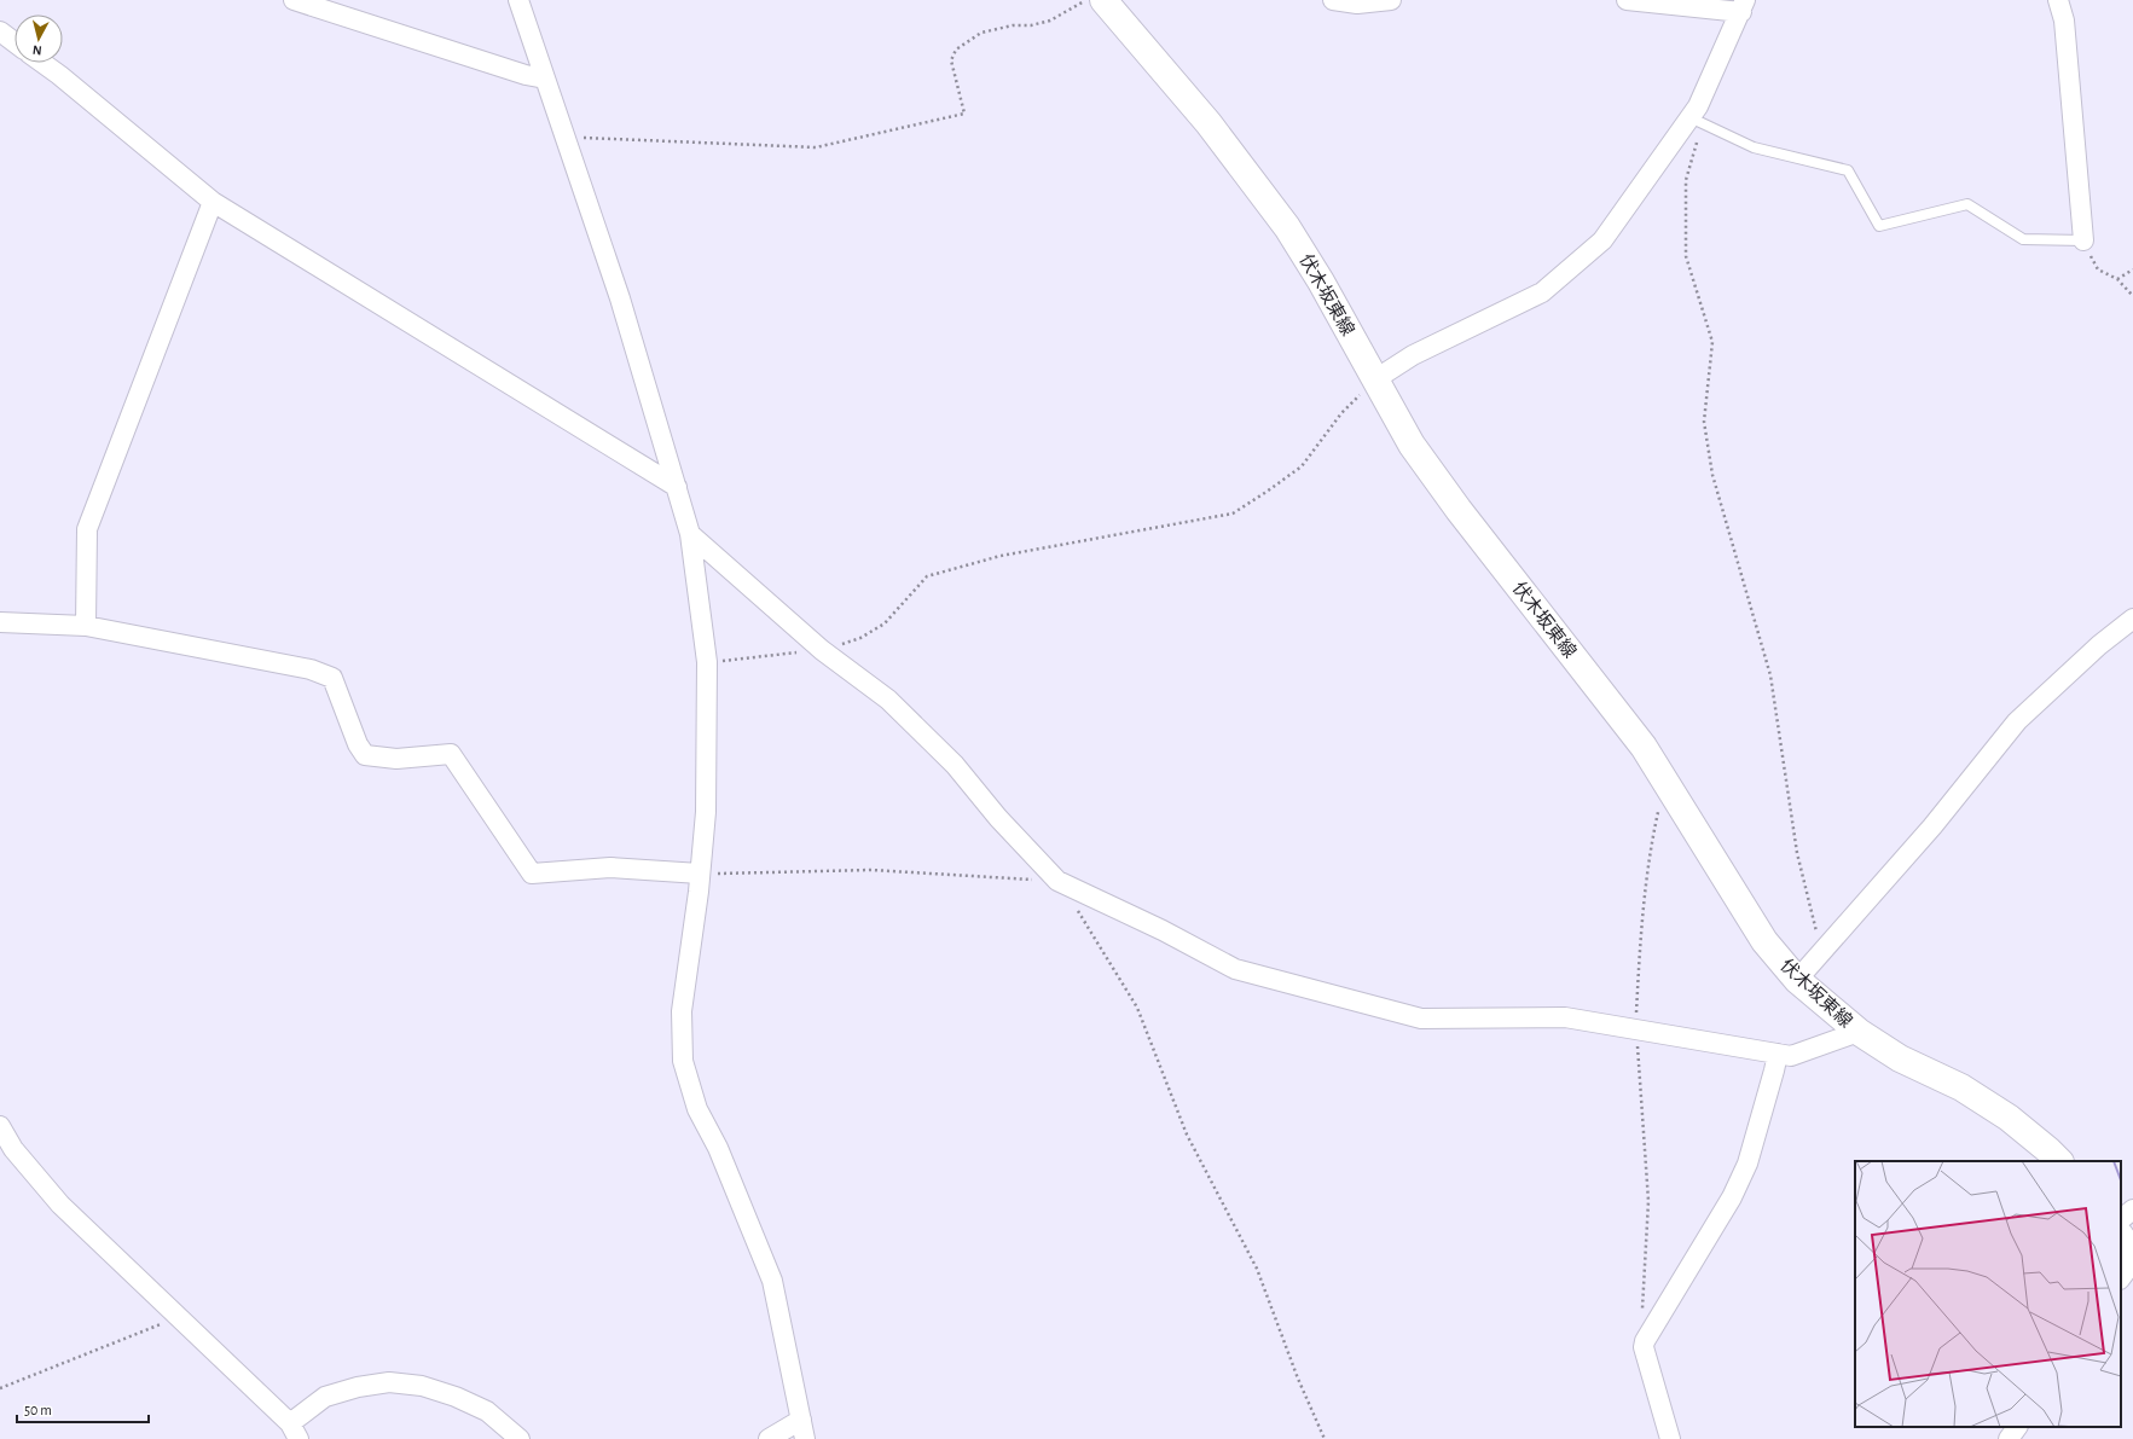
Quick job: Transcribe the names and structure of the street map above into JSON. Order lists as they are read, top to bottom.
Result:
{
  "streets": {
    "main road": ["伏木坂東線"]
  },
  "scale_bar": "50 m",
  "north": "bottom"
}
